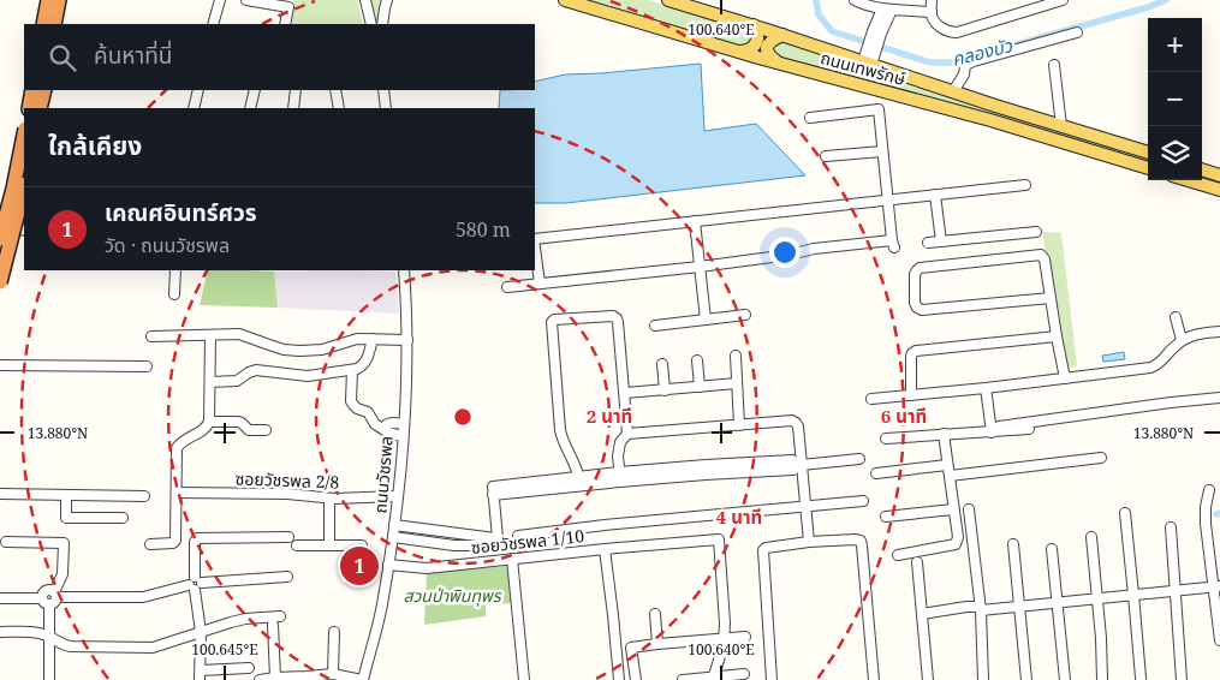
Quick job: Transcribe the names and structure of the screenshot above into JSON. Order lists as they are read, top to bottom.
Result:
{
  "streets": {
    "main road": ["ถนนเทพรักษ์"],
    "street": ["ถนนวัชรพล", "ซอยวัชรพล 2/8", "ซอยวัชรพล 1/10"]
  },
  "crossings": [
    ["ถนนวัชรพล", "ซอยวัชรพล 2/8"],
    ["ถนนวัชรพล", "ซอยวัชรพล 1/10"]
  ],
  "water": ["คลองบัว"],
  "parks": ["สวนป่าพินทุพร"],
  "page": {
    "map_buttons": ["+", "−"],
    "search": "ค้นหาที่นี่",
    "heading": "ใกล้เคียง",
    "list": [
      {
        "mark": "1",
        "name": "เคณศอินทร์ศวร",
        "note": "วัด · ถนนวัชรพล",
        "value": "580 m"
      }
    ],
    "pins": "1"
  },
  "coordinates": ["100.640°E", "13.880°N", "100.645°E"],
  "rings": ["2 นาที", "6 นาที", "4 นาที"]
}
